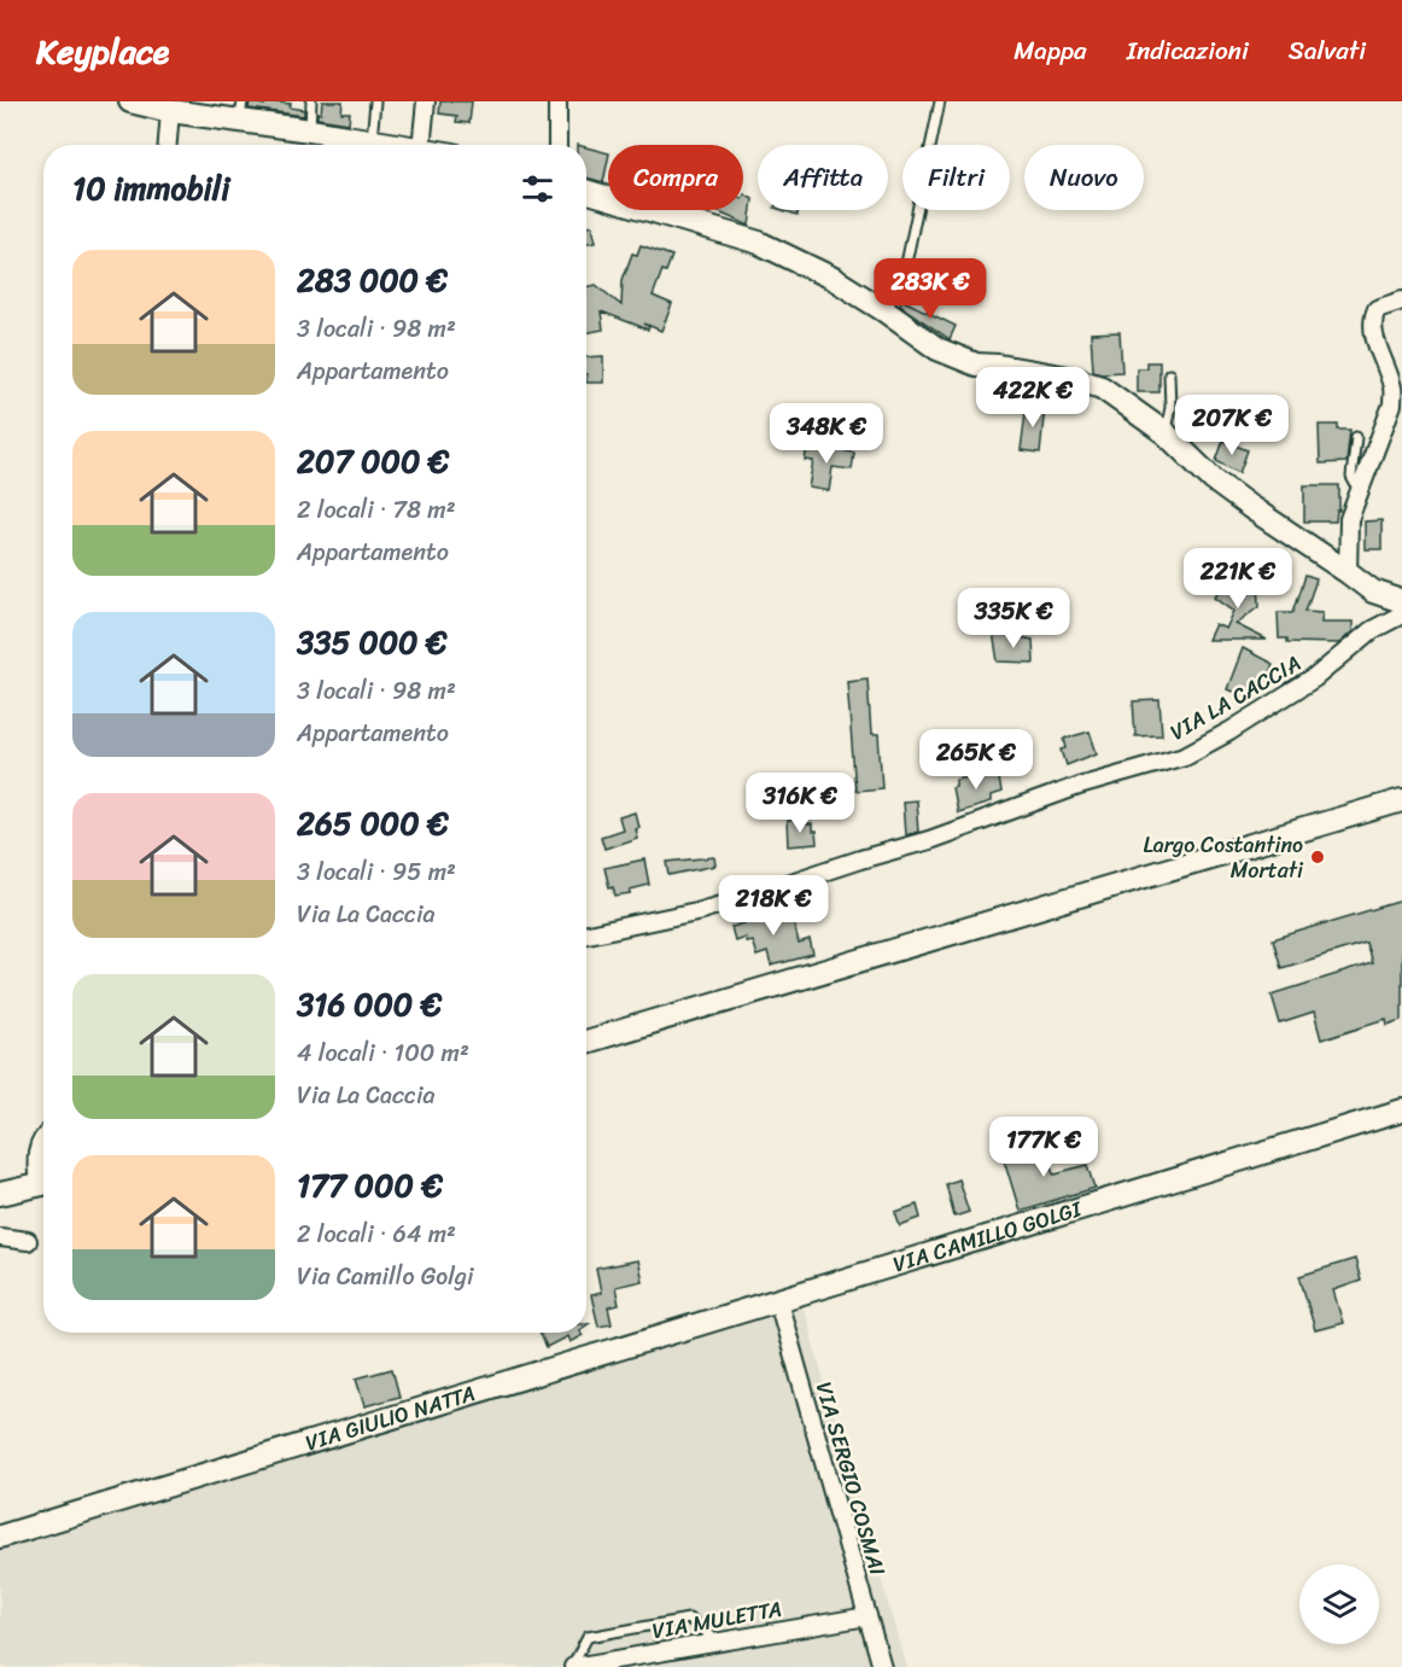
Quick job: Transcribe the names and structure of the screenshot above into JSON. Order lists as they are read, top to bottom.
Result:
{
  "streets": {
    "street": [
      "VIA LA CACCIA",
      "VIA CAMILLO GOLGI",
      "VIA GIULIO NATTA",
      "VIA SERGIO COSMAI",
      "VIA MULETTA"
    ]
  },
  "crossings": [
    ["VIA CAMILLO GOLGI", "VIA GIULIO NATTA"],
    ["VIA CAMILLO GOLGI", "VIA SERGIO COSMAI"],
    ["VIA GIULIO NATTA", "VIA SERGIO COSMAI"],
    ["VIA SERGIO COSMAI", "VIA MULETTA"]
  ],
  "places": ["Largo Costantino Mortati"],
  "page": {
    "header": "Keyplace",
    "nav": ["Mappa", "Indicazioni", "Salvati"],
    "chip": [
      "Compra",
      "Affitta",
      "Filtri",
      "Nuovo"
    ],
    "heading": "10 immobili",
    "list": [
      {
        "name": "283 000 €",
        "note": "3 locali · 98 m² · Appartamento"
      },
      {
        "name": "207 000 €",
        "note": "2 locali · 78 m² · Appartamento"
      },
      {
        "name": "335 000 €",
        "note": "3 locali · 98 m² · Appartamento"
      },
      {
        "name": "265 000 €",
        "note": "3 locali · 95 m² · Via La Caccia"
      },
      {
        "name": "316 000 €",
        "note": "4 locali · 100 m² · Via La Caccia"
      },
      {
        "name": "177 000 €",
        "note": "2 locali · 64 m² · Via Camillo Golgi"
      }
    ],
    "price": [
      "283K €",
      "422K €",
      "207K €",
      "348K €",
      "221K €",
      "335K €",
      "265K €",
      "316K €",
      "218K €",
      "177K €"
    ]
  }
}
